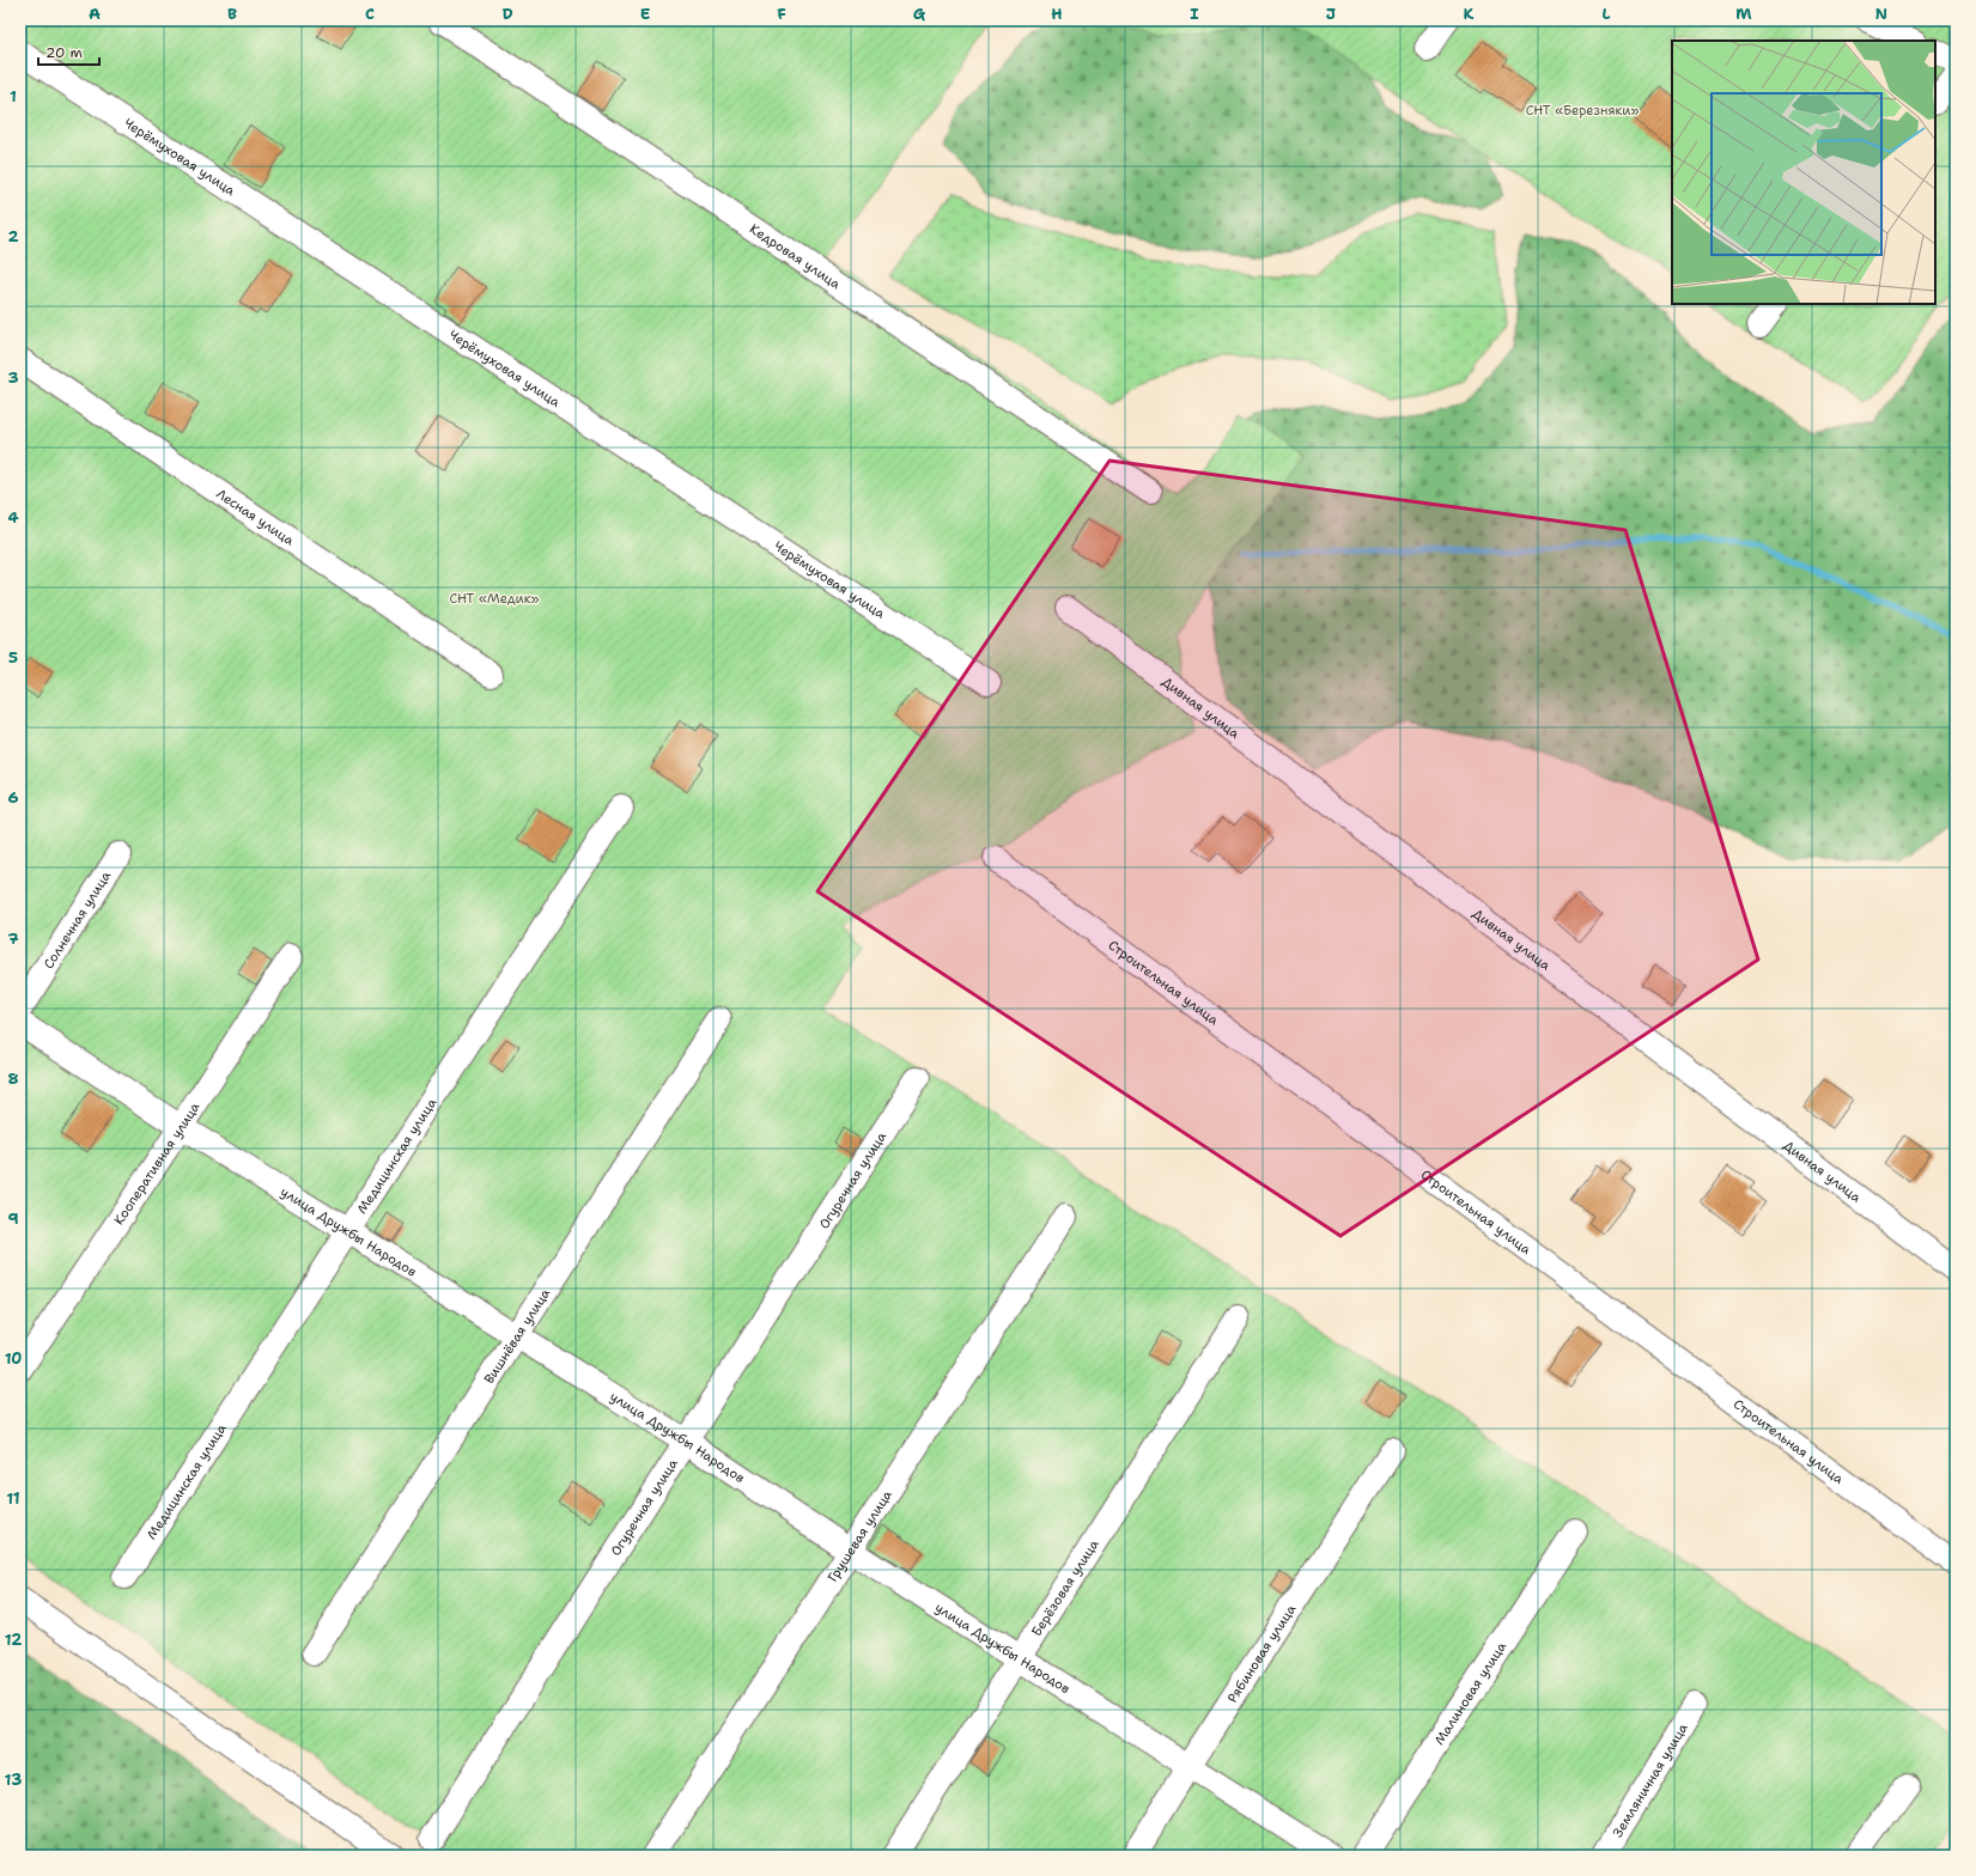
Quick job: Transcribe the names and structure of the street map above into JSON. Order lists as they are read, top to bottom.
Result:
{
  "streets": {
    "street": [
      "Черёмуховая улица",
      "Кедровая улица",
      "Лесная улица",
      "Дивная улица",
      "Солнечная улица",
      "Строительная улица",
      "Медицинская улица",
      "Кооперативная улица",
      "Огуречная улица",
      "улица Дружбы Народов",
      "Вишнёвая улица",
      "Грушевая улица",
      "Берёзовая улица",
      "Рябиновая улица",
      "Малиновая улица",
      "Земляничная улица"
    ]
  },
  "crossings": [
    ["Медицинская улица", "улица Дружбы Народов"],
    ["Кооперативная улица", "улица Дружбы Народов"],
    ["Огуречная улица", "улица Дружбы Народов"],
    ["улица Дружбы Народов", "Вишнёвая улица"],
    ["улица Дружбы Народов", "Грушевая улица"],
    ["улица Дружбы Народов", "Берёзовая улица"],
    ["улица Дружбы Народов", "Рябиновая улица"]
  ],
  "parks": ["СНТ «Березняки»", "СНТ «Медик»"],
  "scale_bar": "20 m",
  "grid": {
    "columns": [
      "A",
      "B",
      "C",
      "D",
      "E",
      "F",
      "G",
      "H",
      "I",
      "J",
      "K",
      "L",
      "M",
      "N"
    ],
    "rows": [
      "1",
      "2",
      "3",
      "4",
      "5",
      "6",
      "7",
      "8",
      "9",
      "10",
      "11",
      "12",
      "13"
    ]
  }
}
